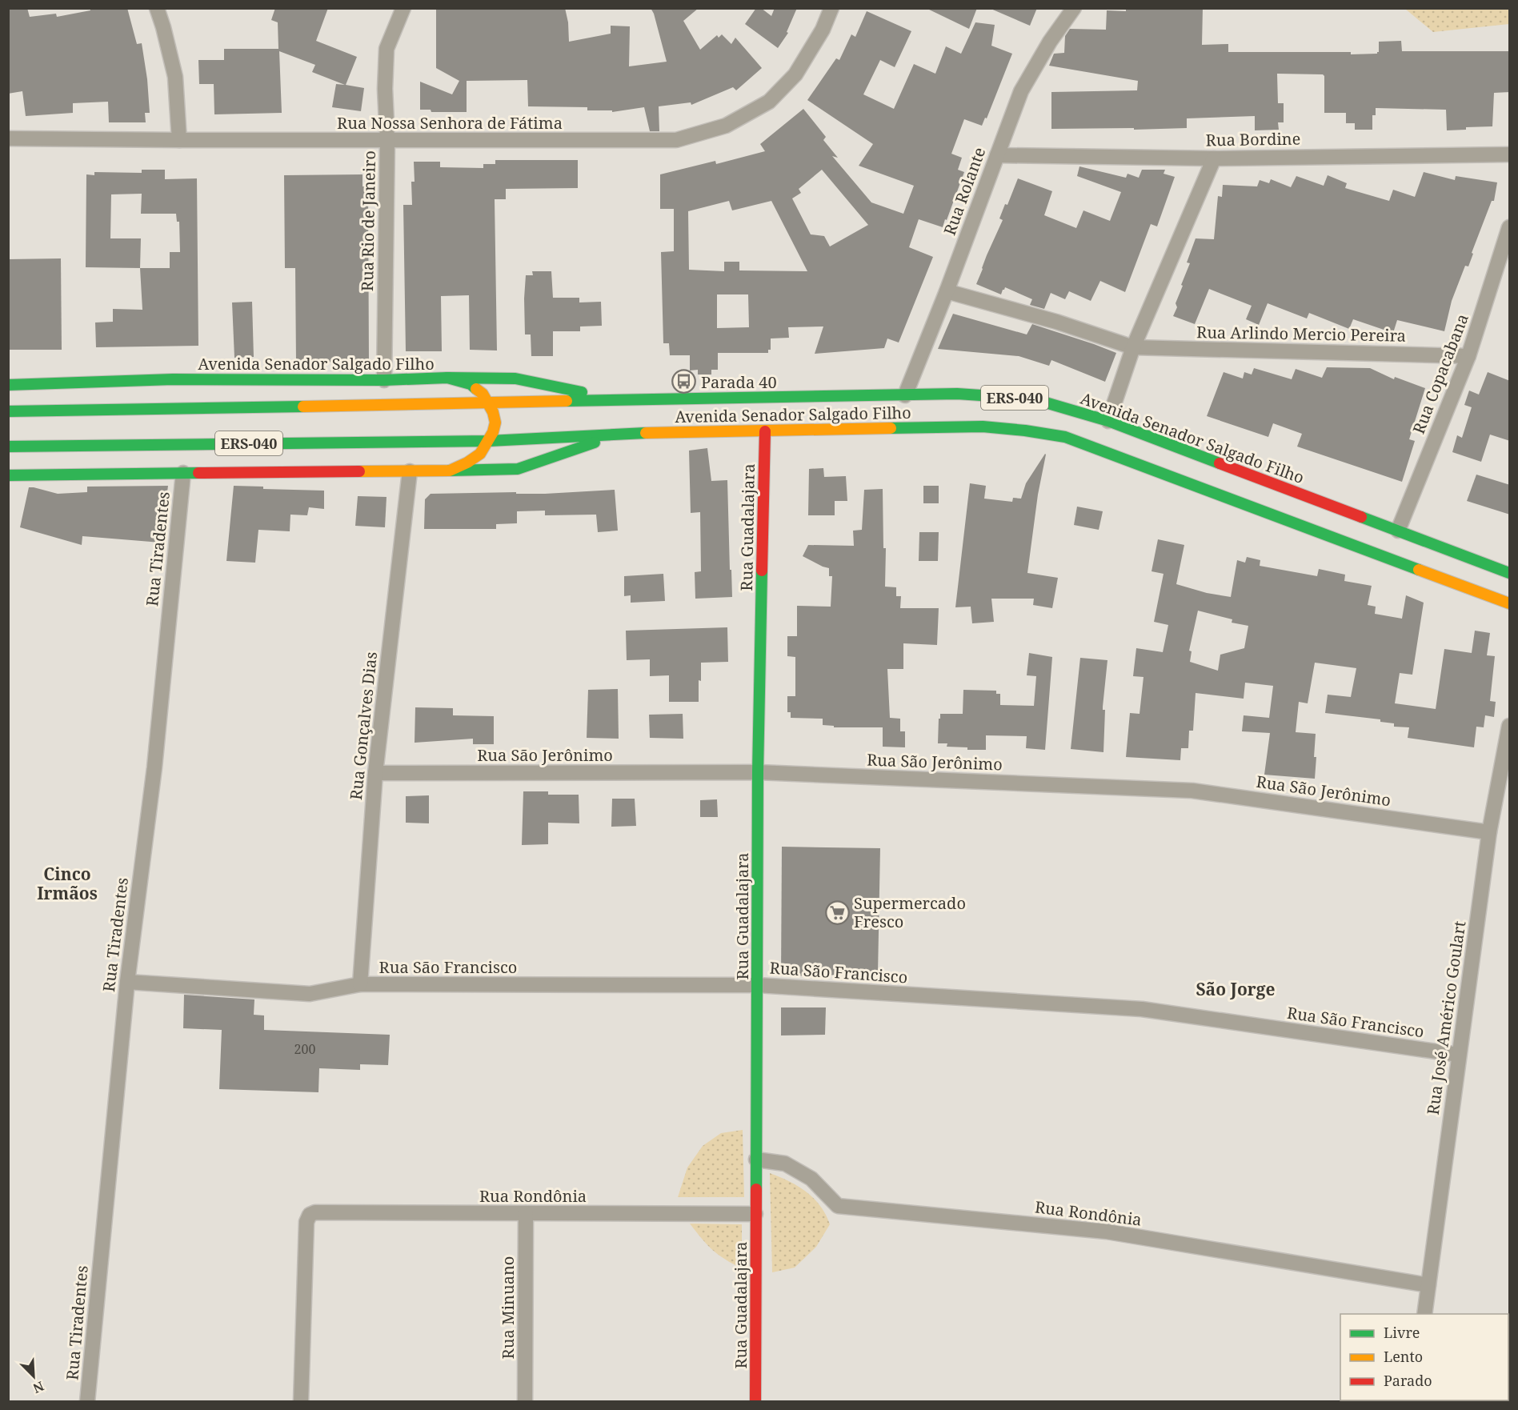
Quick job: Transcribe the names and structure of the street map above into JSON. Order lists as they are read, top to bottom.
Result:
{
  "streets": {
    "main road": ["Avenida Senador Salgado Filho", "ERS-040", "Rua Guadalajara"],
    "street": [
      "Rua Nossa Senhora de Fátima",
      "Rua Bordine",
      "Rua Rolante",
      "Rua Rio de Janeiro",
      "Rua Arlindo Mercio Pereira",
      "Rua Copacabana",
      "Rua Tiradentes",
      "Rua Gonçalves Dias",
      "Rua São Jerônimo",
      "Rua São Francisco",
      "Rua José Américo Goulart",
      "Rua Rondônia",
      "Rua Minuano"
    ]
  },
  "crossings": [
    ["Rua Nossa Senhora de Fátima", "Rua Rio de Janeiro"],
    ["Rua Bordine", "Rua Rolante"],
    ["Rua Rolante", "Rua Arlindo Mercio Pereira"],
    ["Rua Rolante", "Avenida Senador Salgado Filho"],
    ["Rua Rio de Janeiro", "Avenida Senador Salgado Filho"],
    ["Rua Arlindo Mercio Pereira", "Rua Copacabana"],
    ["Avenida Senador Salgado Filho", "Rua Copacabana"],
    ["Avenida Senador Salgado Filho", "Rua Guadalajara"],
    ["Avenida Senador Salgado Filho", "Rua Tiradentes"],
    ["Avenida Senador Salgado Filho", "Rua Gonçalves Dias"],
    ["Rua Guadalajara", "Rua São Jerônimo"],
    ["Rua Guadalajara", "Rua São Francisco"],
    ["Rua Guadalajara", "Rua Rondônia"],
    ["Rua Tiradentes", "Rua São Francisco"],
    ["Rua Gonçalves Dias", "Rua São Jerônimo"],
    ["Rua Gonçalves Dias", "Rua São Francisco"],
    ["Rua São Jerônimo", "Rua José Américo Goulart"],
    ["Rua São Francisco", "Rua José Américo Goulart"],
    ["Rua José Américo Goulart", "Rua Rondônia"],
    ["Rua Rondônia", "Rua Minuano"]
  ],
  "districts": ["Cinco Irmãos", "São Jorge"],
  "places": {
    "bus stop": ["Parada 40"],
    "supermarket": ["Supermercado Fresco"]
  },
  "house_numbers": ["200"],
  "legend": ["Livre", "Lento", "Parado"],
  "north": "bottom right"
}
